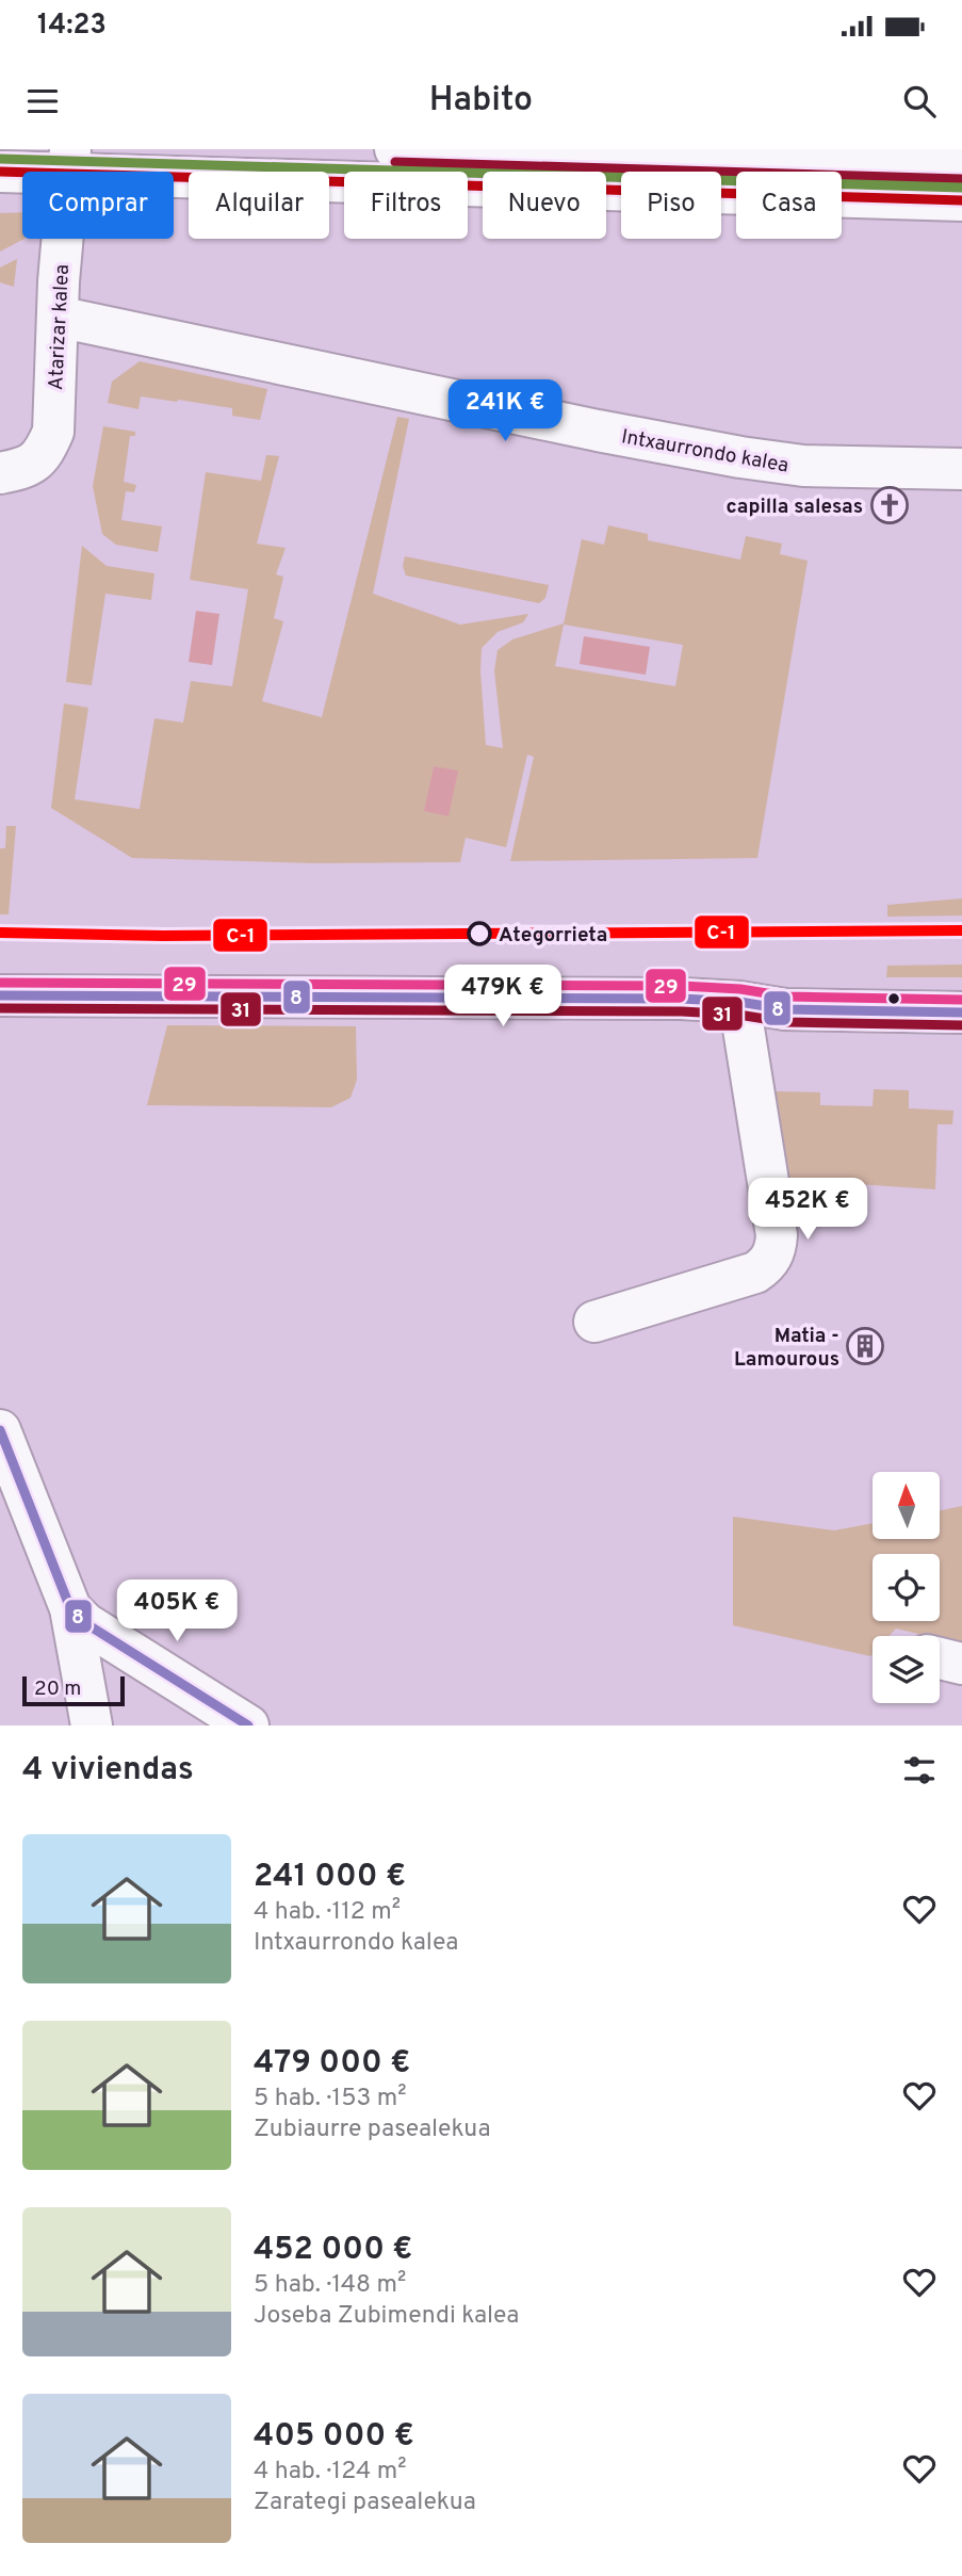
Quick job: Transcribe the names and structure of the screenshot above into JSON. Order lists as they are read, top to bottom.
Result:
{
  "streets": {
    "street": ["Atarizar kalea", "Intxaurrondo kalea"]
  },
  "crossings": [
    ["Atarizar kalea", "Intxaurrondo kalea"]
  ],
  "places": {
    "church": ["capilla salesas"],
    "other": ["Ategorrieta"],
    "building": ["Matia - Lamourous"]
  },
  "lines": [
    "transit line 31",
    "transit line C-1",
    "transit line 29",
    "transit line 8"
  ],
  "scale_bar": "20 m",
  "north": "top",
  "page": {
    "status": "14:23",
    "header": "Habito",
    "chip": [
      "Comprar",
      "Alquilar",
      "Filtros",
      "Nuevo",
      "Piso",
      "Casa"
    ],
    "price": [
      "241K €",
      "479K €",
      "452K €",
      "405K €"
    ],
    "scale": "20 m",
    "heading": "4 viviendas",
    "list": [
      {
        "name": "241 000 €",
        "note": "4 hab. · 112 m² · Intxaurrondo kalea"
      },
      {
        "name": "479 000 €",
        "note": "5 hab. · 153 m² · Zubiaurre pasealekua"
      },
      {
        "name": "452 000 €",
        "note": "5 hab. · 148 m² · Joseba Zubimendi kalea"
      },
      {
        "name": "405 000 €",
        "note": "4 hab. · 124 m² · Zarategi pasealekua"
      }
    ]
  }
}
